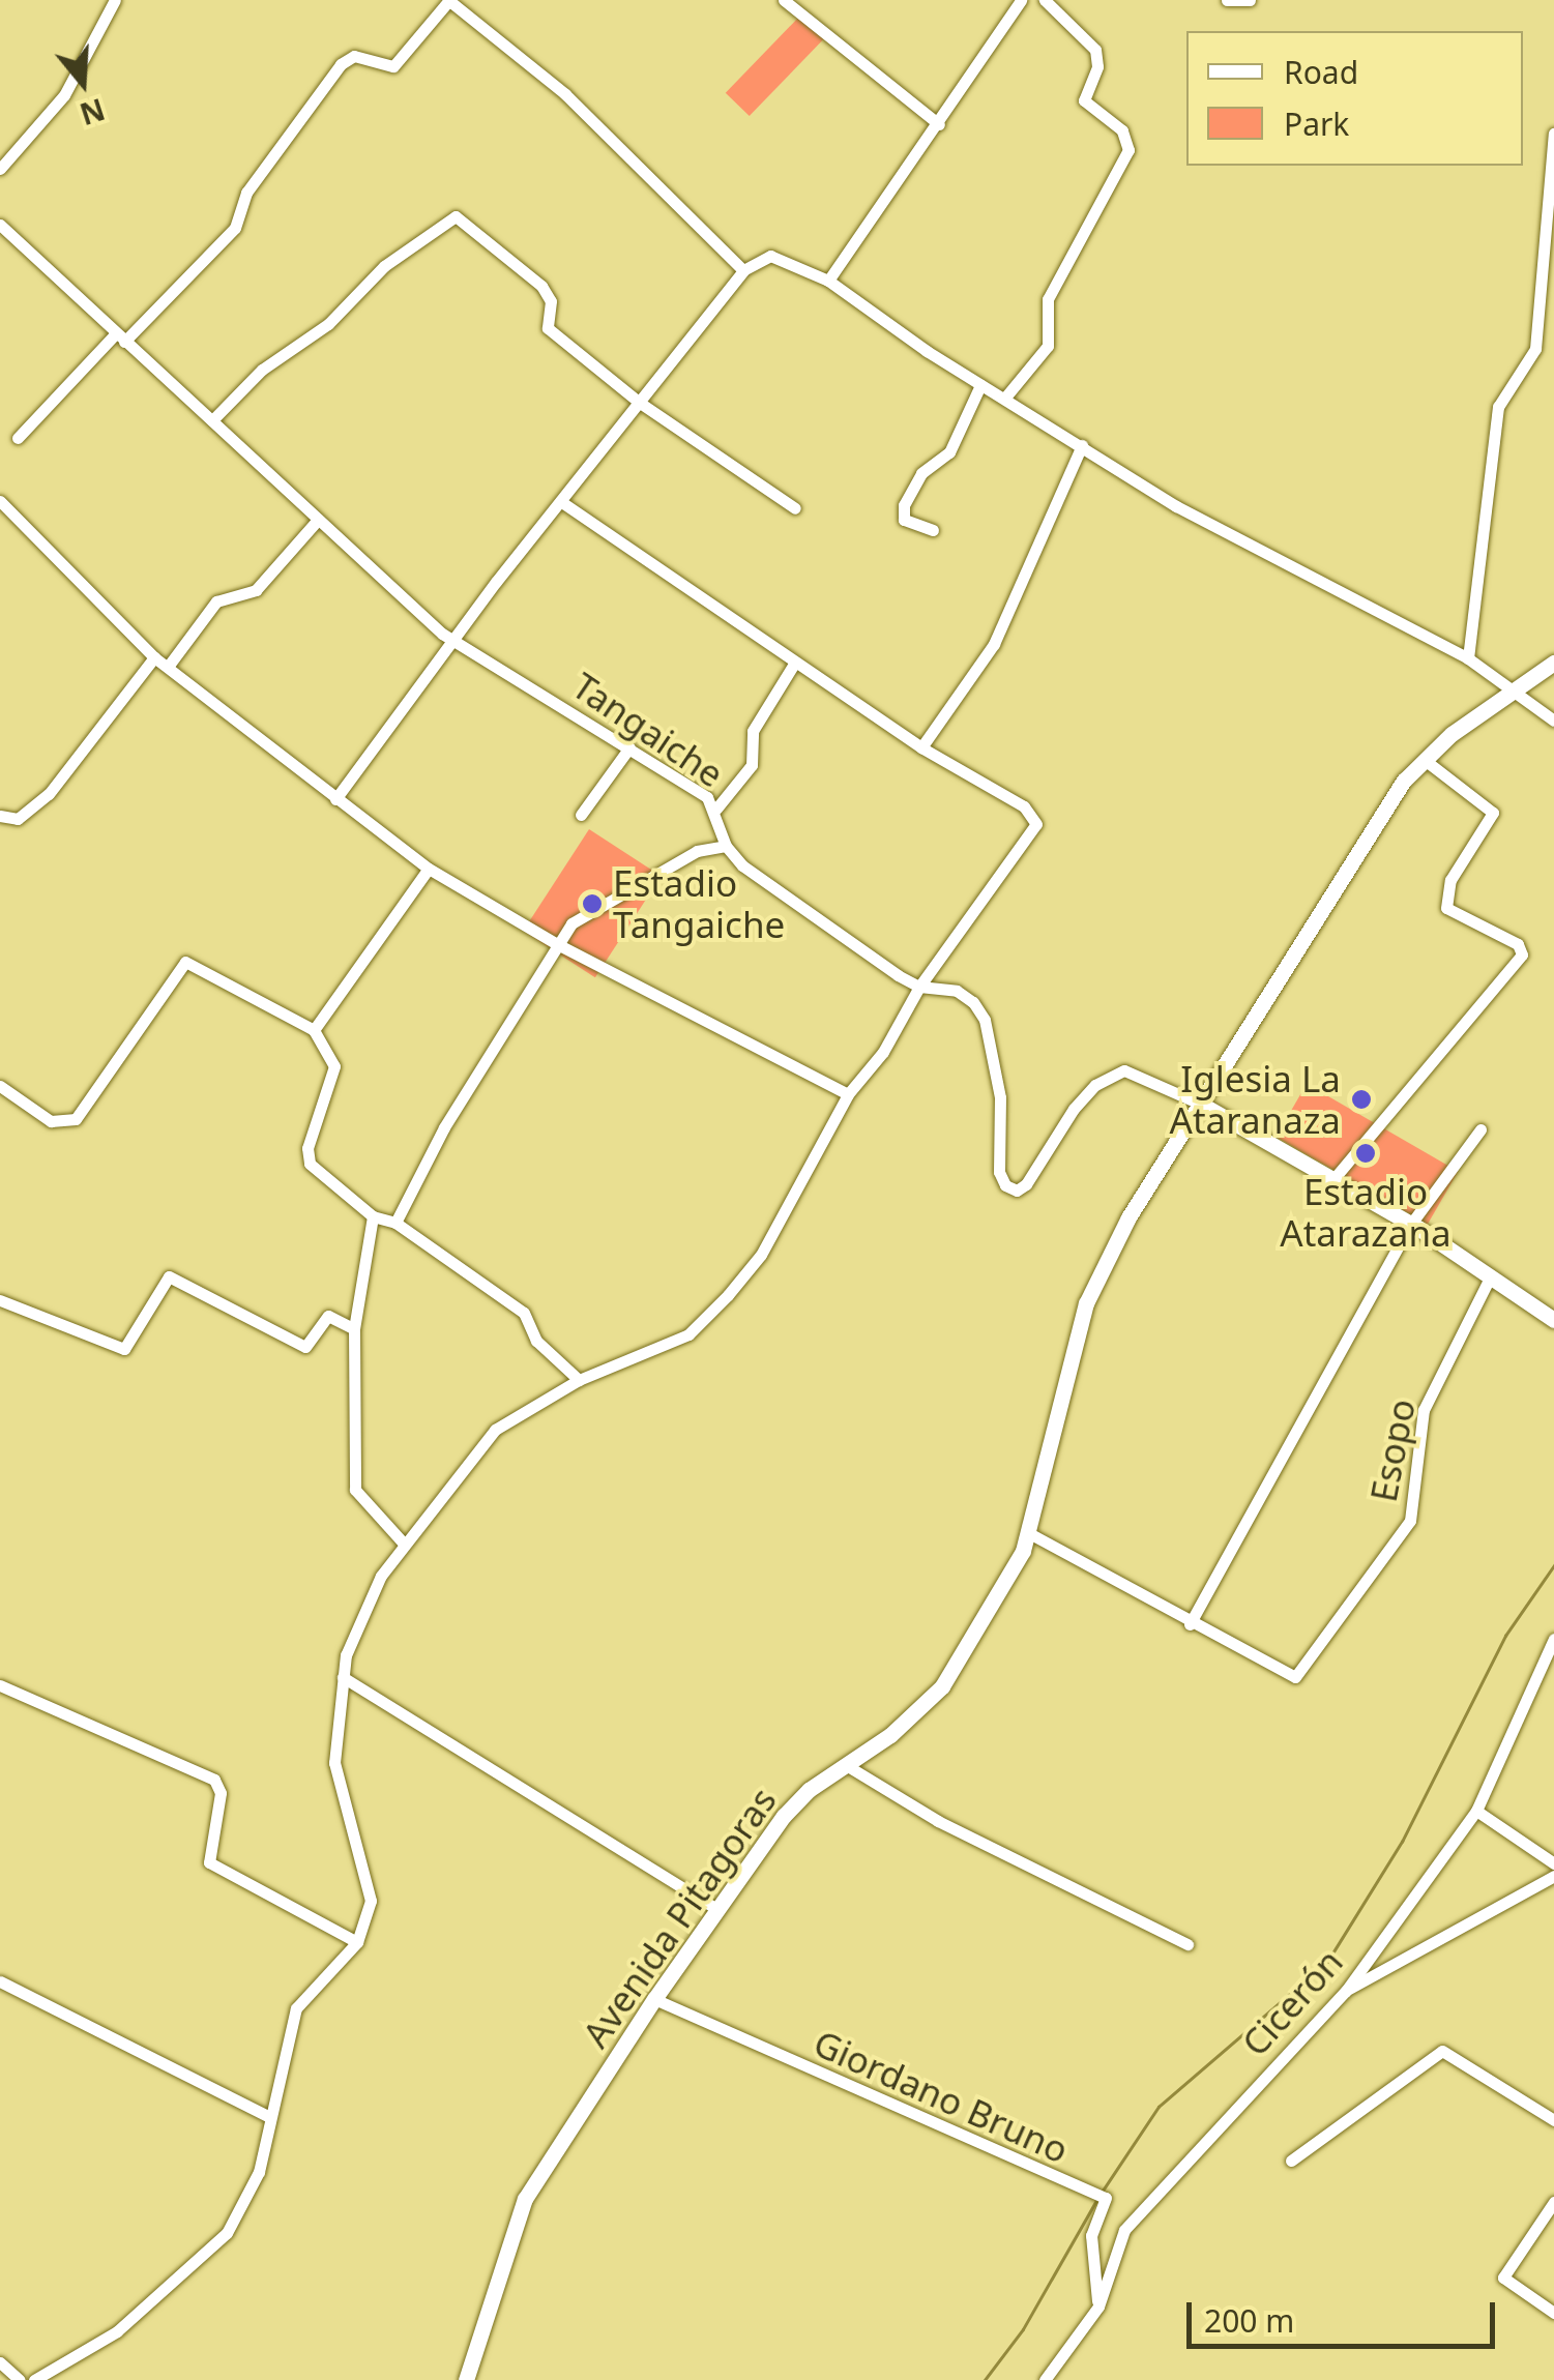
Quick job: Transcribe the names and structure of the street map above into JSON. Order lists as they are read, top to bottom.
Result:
{
  "streets": {
    "main road": ["Avenida Pitagoras"],
    "street": [
      "Tangaiche",
      "Esopo",
      "Cicerón",
      "Giordano Bruno"
    ]
  },
  "crossings": [
    ["Tangaiche", "Avenida Pitagoras"],
    ["Avenida Pitagoras", "Giordano Bruno"],
    ["Cicerón", "Giordano Bruno"]
  ],
  "places": ["Estadio Tangaiche", "Iglesia La Ataranaza", "Estadio Atarazana"],
  "legend": ["Road", "Park"],
  "scale_bar": "200 m",
  "north": "bottom"
}
